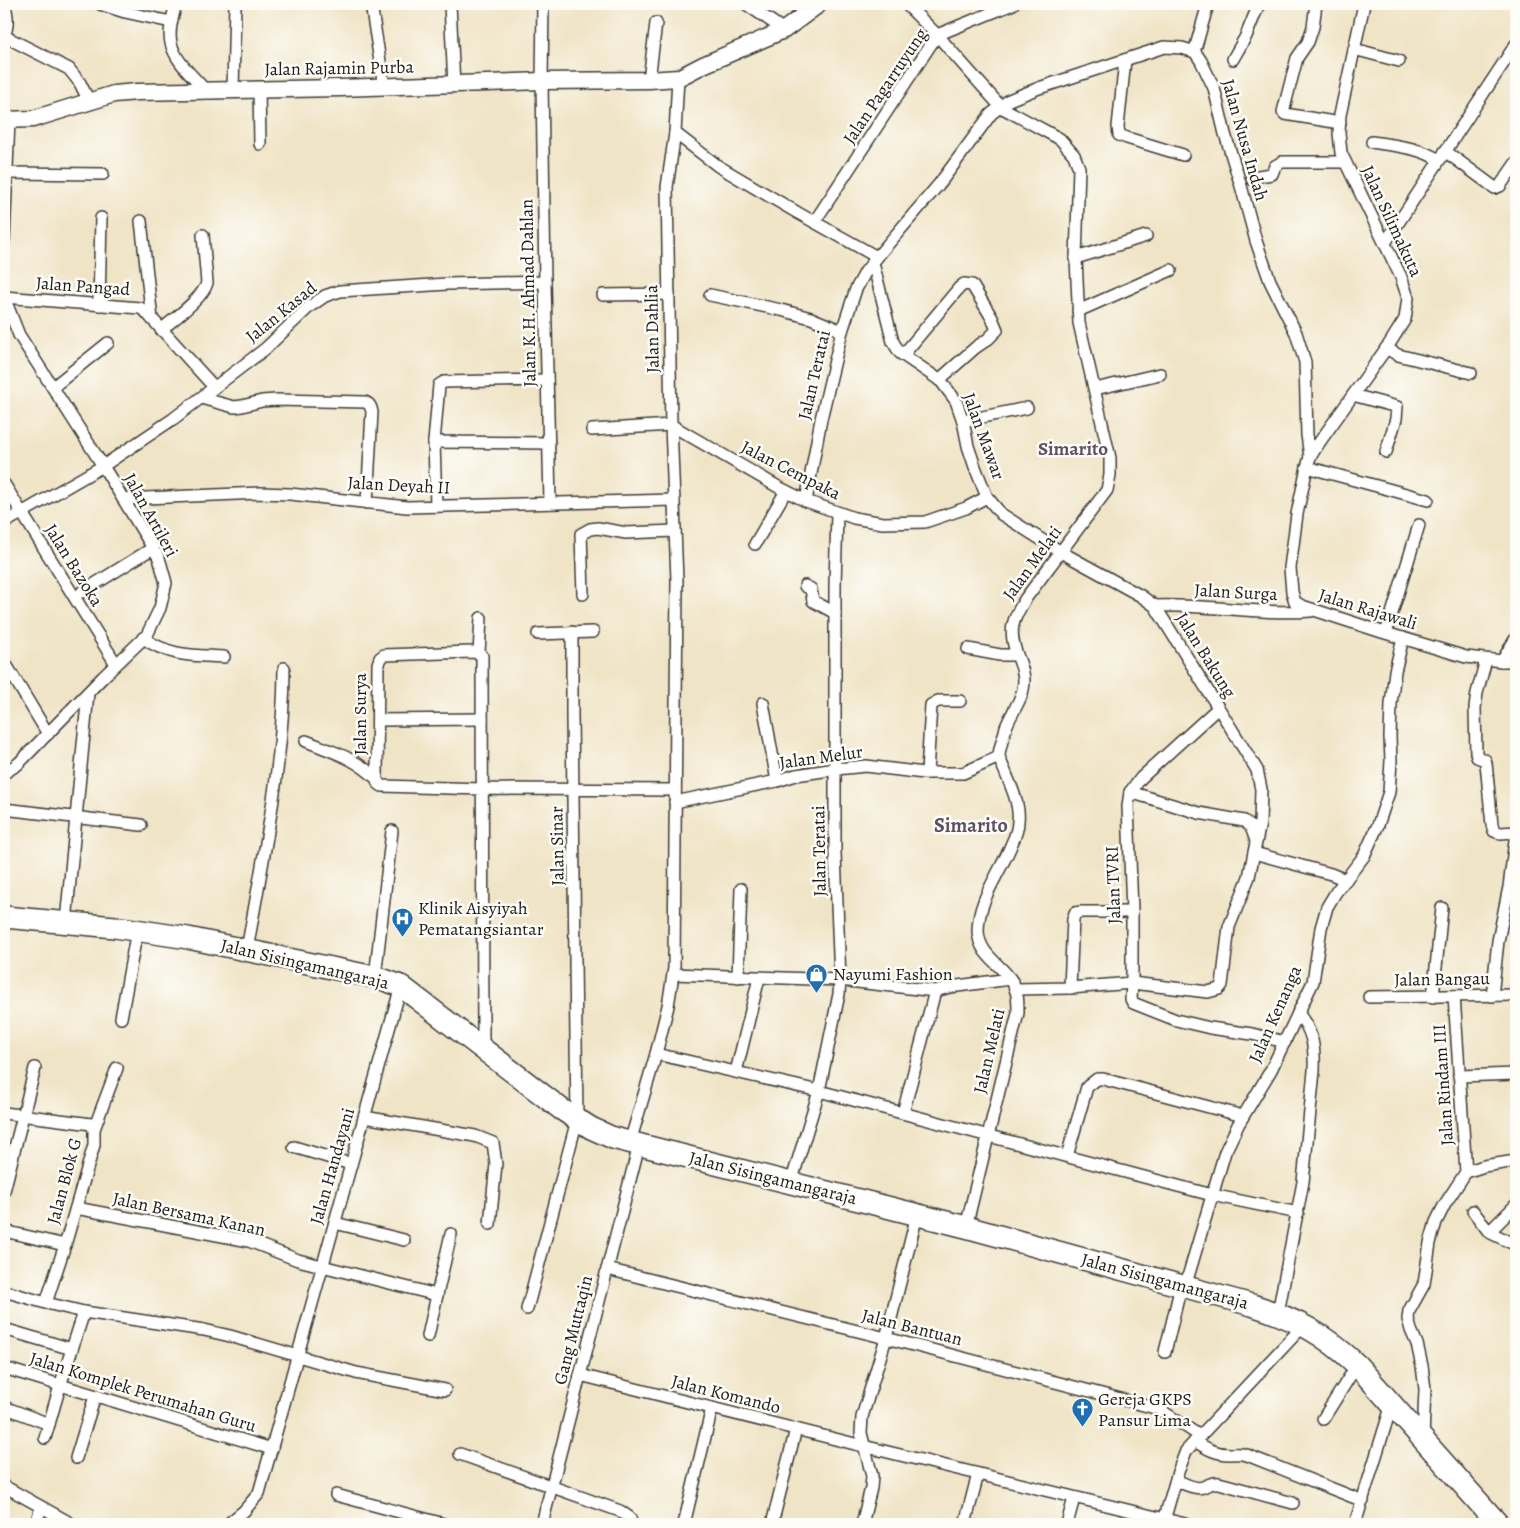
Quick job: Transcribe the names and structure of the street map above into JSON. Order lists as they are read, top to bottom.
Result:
{
  "streets": {
    "highway": ["Jalan Sisingamangaraja"],
    "street": [
      "Jalan Rajamin Purba",
      "Jalan Pagarruyung",
      "Jalan Nusa Indah",
      "Jalan Silimakuta",
      "Jalan Pangad",
      "Jalan K.H. Ahmad Dahlan",
      "Jalan Kasad",
      "Jalan Dahlia",
      "Jalan Teratai",
      "Jalan Mawar",
      "Jalan Cempaka",
      "Jalan Deyah II",
      "Jalan Artileri",
      "Jalan Melati",
      "Jalan Bazoka",
      "Jalan Surga",
      "Jalan Rajawali",
      "Jalan Bakung",
      "Jalan Surya",
      "Jalan Melur",
      "Jalan Sinar",
      "Jalan TVRI",
      "Jalan Bangau",
      "Jalan Kenanga",
      "Jalan Rindam III",
      "Jalan Handayani",
      "Jalan Blok G",
      "Jalan Bersama Kanan",
      "Jalan Bantuan",
      "Gang Muttaqin",
      "Jalan Komplek Perumahan Guru",
      "Jalan Komando"
    ]
  },
  "crossings": [
    ["Jalan Rajamin Purba", "Jalan K.H. Ahmad Dahlan"],
    ["Jalan Rajamin Purba", "Jalan Dahlia"],
    ["Jalan Pagarruyung", "Jalan Melati"],
    ["Jalan Nusa Indah", "Jalan Silimakuta"],
    ["Jalan Nusa Indah", "Jalan Teratai"],
    ["Jalan Nusa Indah", "Jalan Mawar"],
    ["Jalan Nusa Indah", "Jalan Melati"],
    ["Jalan Nusa Indah", "Jalan Rajawali"],
    ["Jalan Silimakuta", "Jalan Rajawali"],
    ["Jalan Pangad", "Jalan Kasad"],
    ["Jalan Pangad", "Jalan Artileri"],
    ["Jalan K.H. Ahmad Dahlan", "Jalan Kasad"],
    ["Jalan K.H. Ahmad Dahlan", "Jalan Deyah II"],
    ["Jalan Kasad", "Jalan Artileri"],
    ["Jalan Kasad", "Jalan Bazoka"],
    ["Jalan Dahlia", "Jalan Cempaka"],
    ["Jalan Dahlia", "Jalan Deyah II"],
    ["Jalan Dahlia", "Jalan Surya"],
    ["Jalan Dahlia", "Jalan Melur"],
    ["Jalan Dahlia", "Gang Muttaqin"],
    ["Jalan Teratai", "Jalan Mawar"],
    ["Jalan Teratai", "Jalan Cempaka"],
    ["Jalan Teratai", "Jalan Melur"],
    ["Jalan Teratai", "Jalan Sisingamangaraja"],
    ["Jalan Mawar", "Jalan Cempaka"],
    ["Jalan Mawar", "Jalan Melati"],
    ["Jalan Mawar", "Jalan Bakung"],
    ["Jalan Deyah II", "Jalan Artileri"],
    ["Jalan Artileri", "Jalan Bazoka"],
    ["Jalan Melati", "Jalan Bakung"],
    ["Jalan Melati", "Jalan Melur"],
    ["Jalan Melati", "Jalan Sisingamangaraja"],
    ["Jalan Surga", "Jalan Rajawali"],
    ["Jalan Surga", "Jalan Bakung"],
    ["Jalan Rajawali", "Jalan Kenanga"],
    ["Jalan Bakung", "Jalan TVRI"],
    ["Jalan Surya", "Jalan Sinar"],
    ["Jalan Melur", "Gang Muttaqin"],
    ["Jalan Sinar", "Jalan Sisingamangaraja"],
    ["Jalan TVRI", "Jalan Kenanga"],
    ["Jalan Sisingamangaraja", "Jalan Kenanga"],
    ["Jalan Sisingamangaraja", "Jalan Handayani"],
    ["Jalan Sisingamangaraja", "Gang Muttaqin"],
    ["Jalan Bangau", "Jalan Rindam III"],
    ["Jalan Handayani", "Jalan Bersama Kanan"],
    ["Jalan Handayani", "Jalan Komplek Perumahan Guru"],
    ["Jalan Blok G", "Jalan Bersama Kanan"],
    ["Jalan Bantuan", "Gang Muttaqin"],
    ["Gang Muttaqin", "Jalan Komando"]
  ],
  "districts": ["Simarito", "Simarito"],
  "places": {
    "hospital": ["Klinik Aisyiyah Pematangsiantar"],
    "shop": ["Nayumi Fashion"],
    "church": ["Gereja GKPS Pansur Lima"]
  }
}
